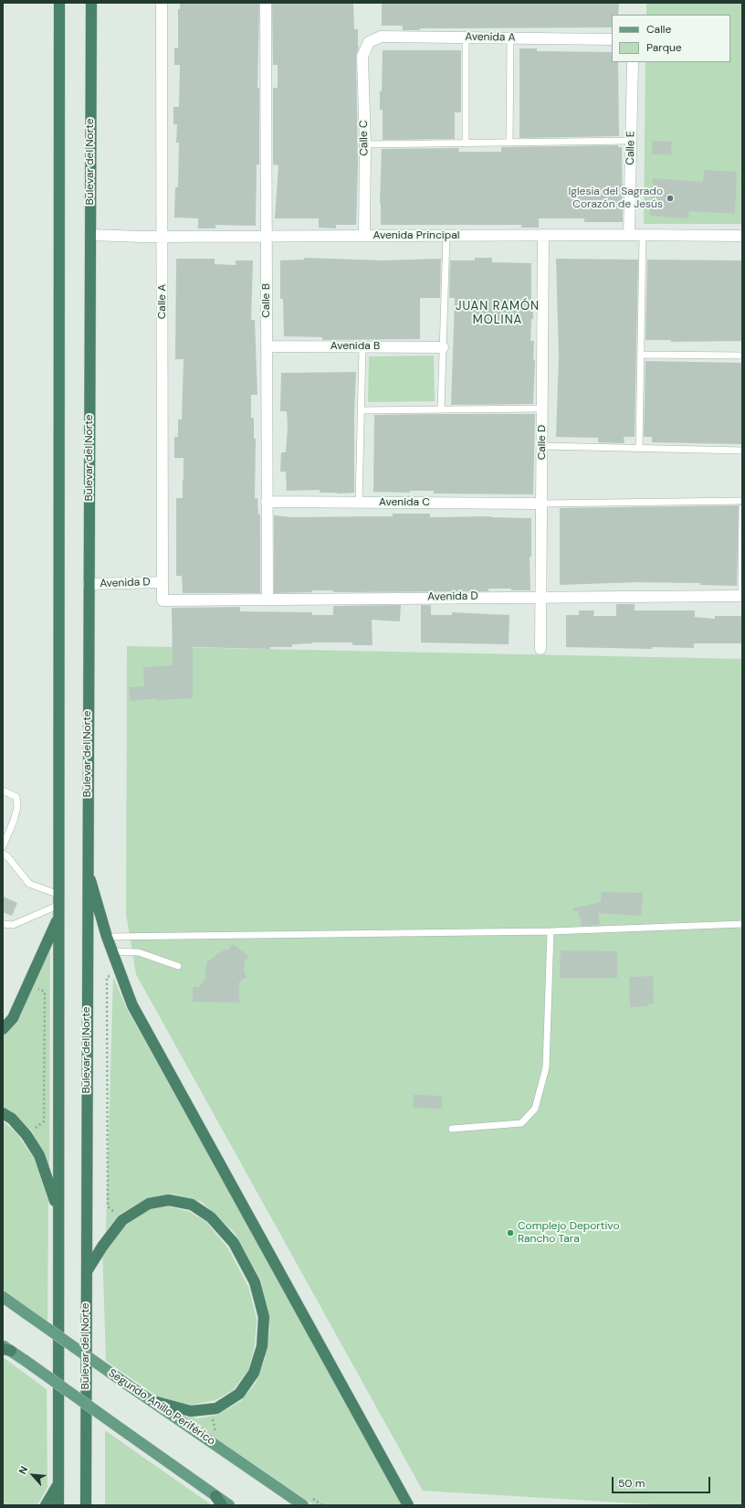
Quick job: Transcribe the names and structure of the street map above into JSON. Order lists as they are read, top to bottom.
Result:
{
  "streets": {
    "highway": ["Bulevar del Norte"],
    "main road": ["Segundo Anillo Periférico"],
    "street": [
      "Avenida A",
      "Calle C",
      "Calle E",
      "Avenida Principal",
      "Calle B",
      "Calle A",
      "Avenida B",
      "Calle D",
      "Avenida C",
      "Avenida D"
    ]
  },
  "crossings": [
    ["Avenida A", "Calle C"],
    ["Calle C", "Avenida Principal"],
    ["Calle E", "Avenida Principal"],
    ["Bulevar del Norte", "Avenida Principal"],
    ["Bulevar del Norte", "Avenida D"],
    ["Avenida Principal", "Calle B"],
    ["Avenida Principal", "Calle A"],
    ["Avenida Principal", "Calle D"],
    ["Calle B", "Avenida B"],
    ["Calle B", "Avenida C"],
    ["Calle B", "Avenida D"],
    ["Calle A", "Avenida D"],
    ["Calle D", "Avenida C"],
    ["Calle D", "Avenida D"]
  ],
  "districts": ["JUAN RAMÓN MOLINA"],
  "places": ["Iglesia del Sagrado Corazón de Jesús", "Complejo Deportivo Rancho Tara"],
  "legend": ["Calle", "Parque"],
  "scale_bar": "50 m",
  "north": "top left"
}
